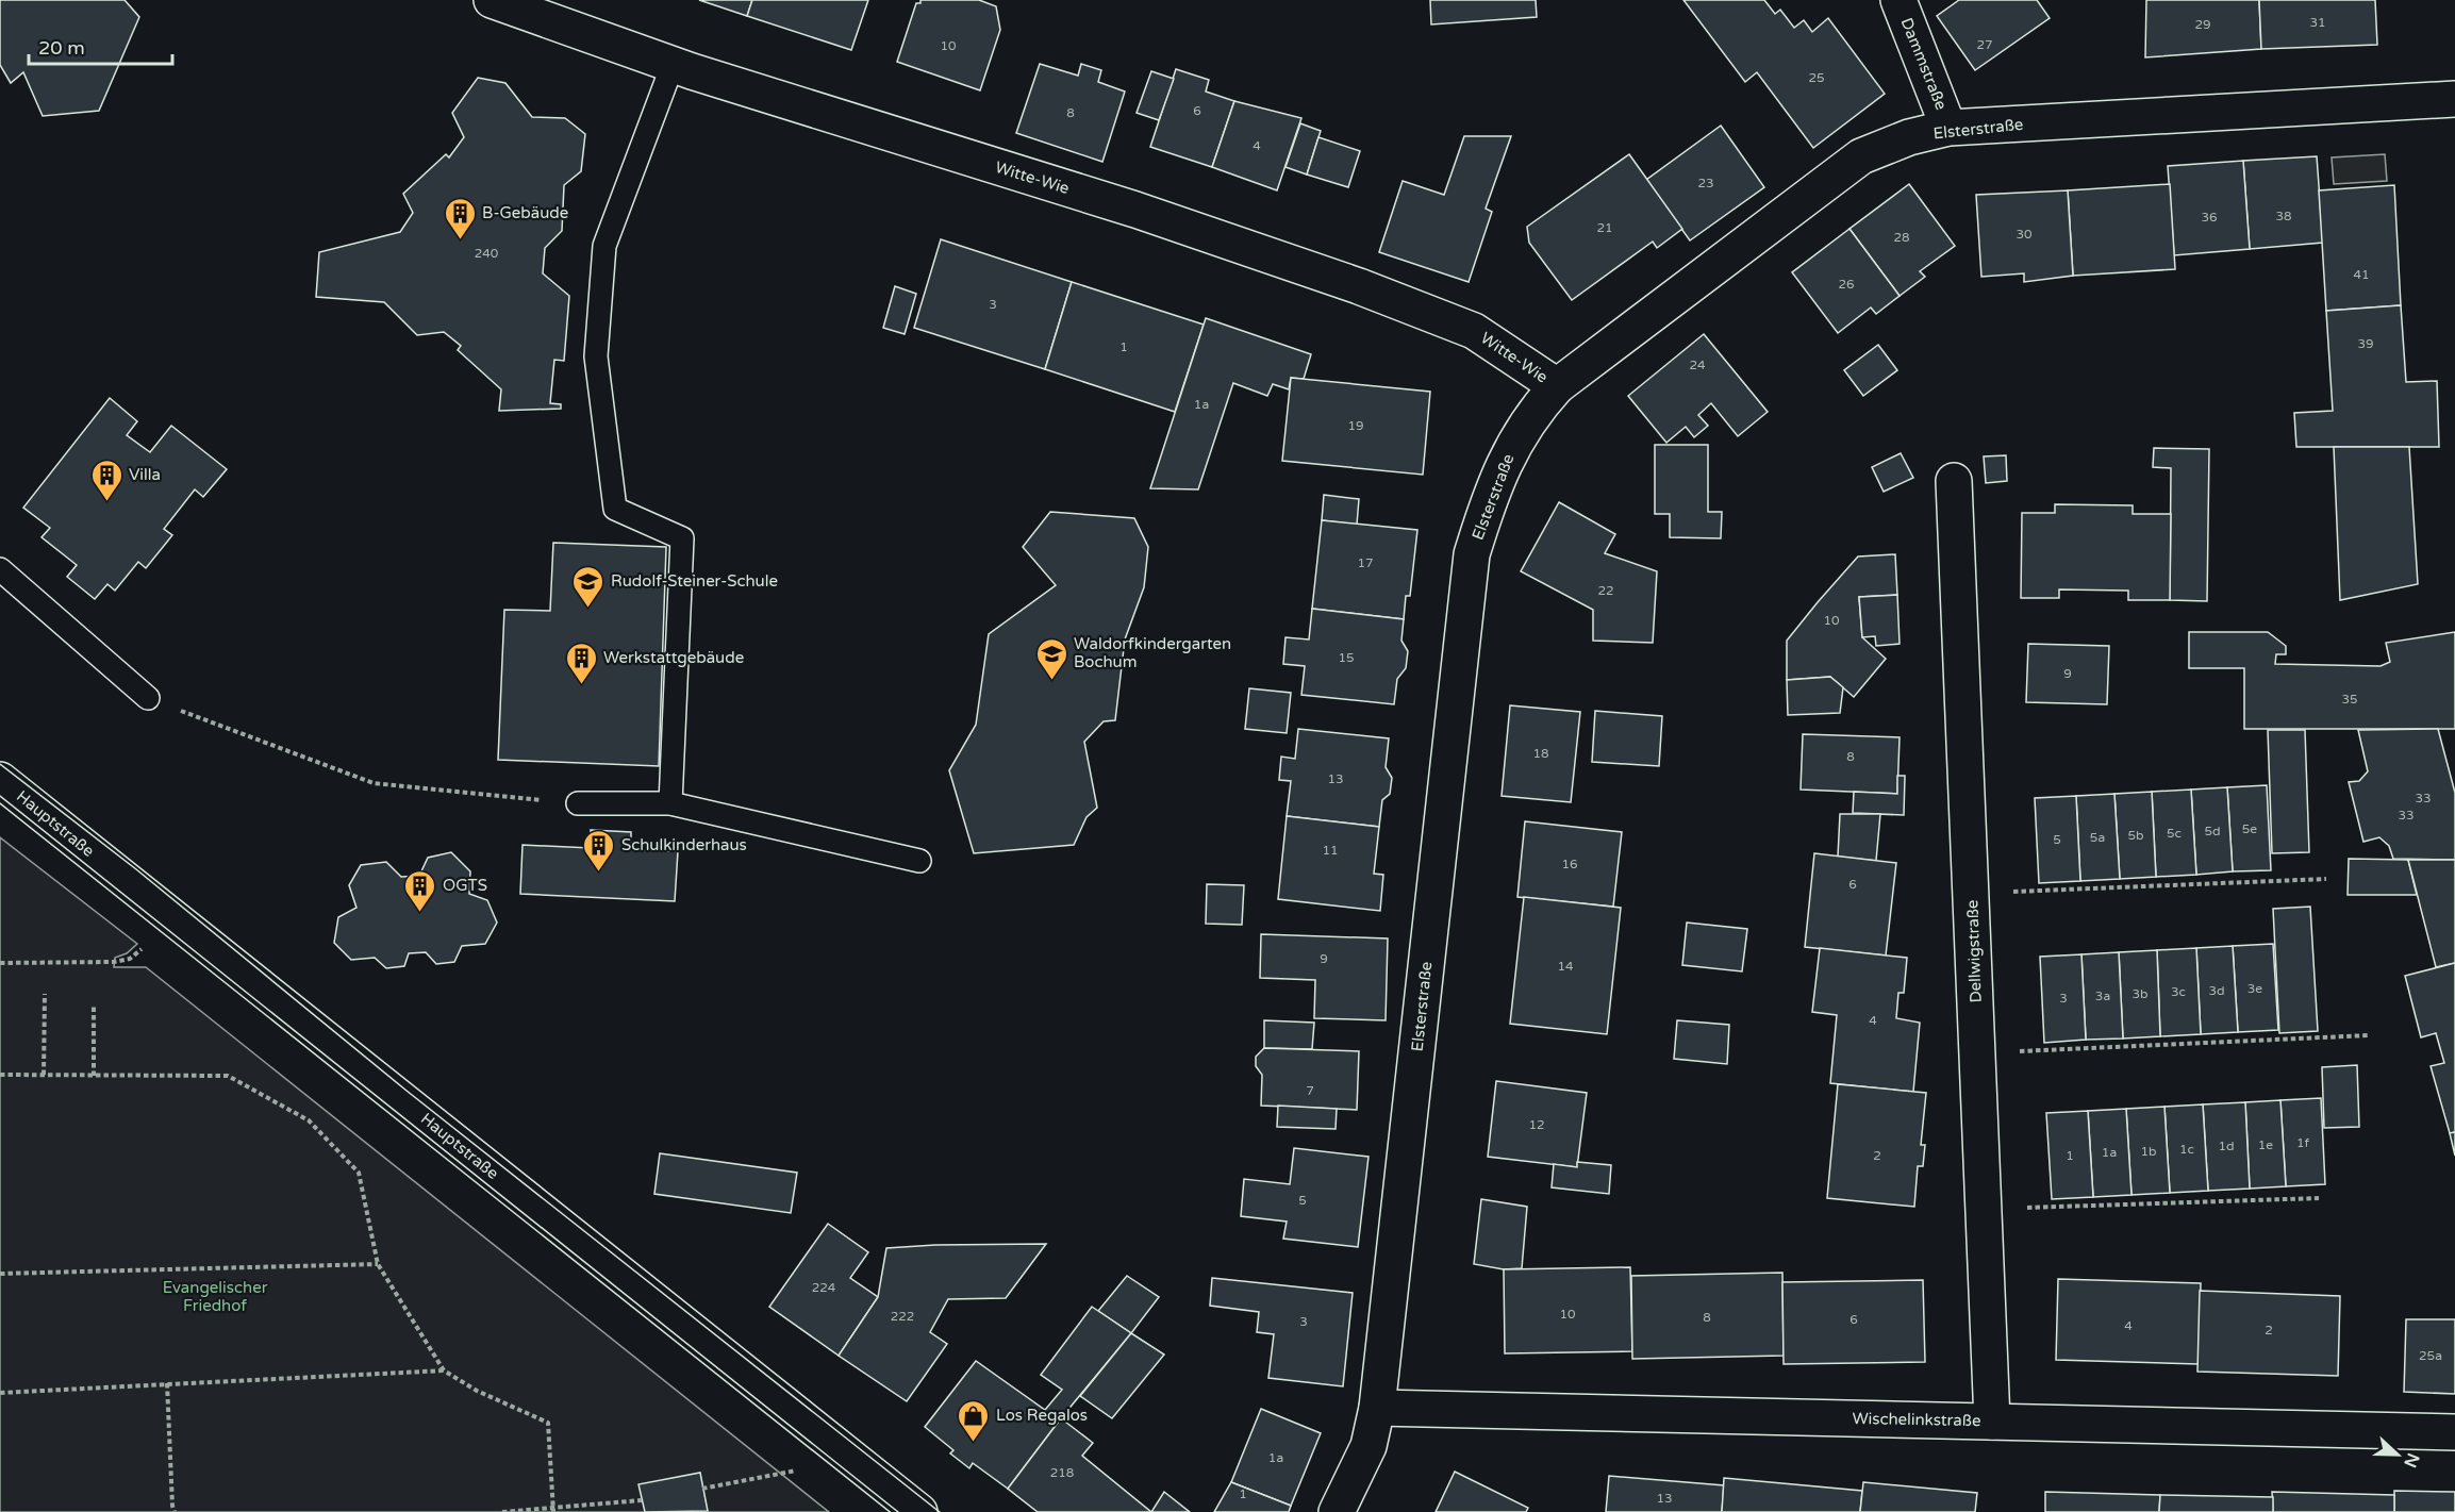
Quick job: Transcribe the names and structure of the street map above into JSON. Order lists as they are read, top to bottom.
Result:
{
  "streets": {
    "street": [
      "Dammstraße",
      "Elsterstraße",
      "Witte-Wie",
      "Hauptstraße",
      "Dellwigstraße",
      "Wischelinkstraße"
    ]
  },
  "crossings": [
    ["Dammstraße", "Elsterstraße"],
    ["Elsterstraße", "Witte-Wie"],
    ["Elsterstraße", "Wischelinkstraße"],
    ["Dellwigstraße", "Wischelinkstraße"]
  ],
  "parks": ["Evangelischer Friedhof"],
  "places": {
    "building": [
      "B-Gebäude",
      "Villa",
      "Werkstattgebäude",
      "Schulkinderhaus",
      "OGTS"
    ],
    "school or university": ["Rudolf-Steiner-Schule", "Waldorfkindergarten Bochum"],
    "shop": ["Los Regalos"]
  },
  "house_numbers": [
    "31",
    "29",
    "27",
    "10",
    "25",
    "6",
    "8",
    "4",
    "23",
    "38",
    "36",
    "21",
    "30",
    "28",
    "240",
    "41",
    "26",
    "3",
    "39",
    "1",
    "24",
    "1a",
    "19",
    "17",
    "22",
    "10",
    "15",
    "9",
    "35",
    "18",
    "8",
    "13",
    "33",
    "33",
    "5e",
    "5d",
    "5c",
    "5b",
    "5a",
    "5",
    "11",
    "16",
    "6",
    "9",
    "14",
    "3e",
    "3d",
    "3c",
    "3b",
    "3a",
    "3",
    "4",
    "7",
    "12",
    "1f",
    "1e",
    "1d",
    "1c",
    "1b",
    "1a",
    "2",
    "1",
    "5",
    "224",
    "10",
    "222",
    "8",
    "6",
    "3",
    "4",
    "2",
    "25a",
    "1a",
    "218",
    "1",
    "13"
  ],
  "scale_bar": "20 m",
  "north": "right"
}
